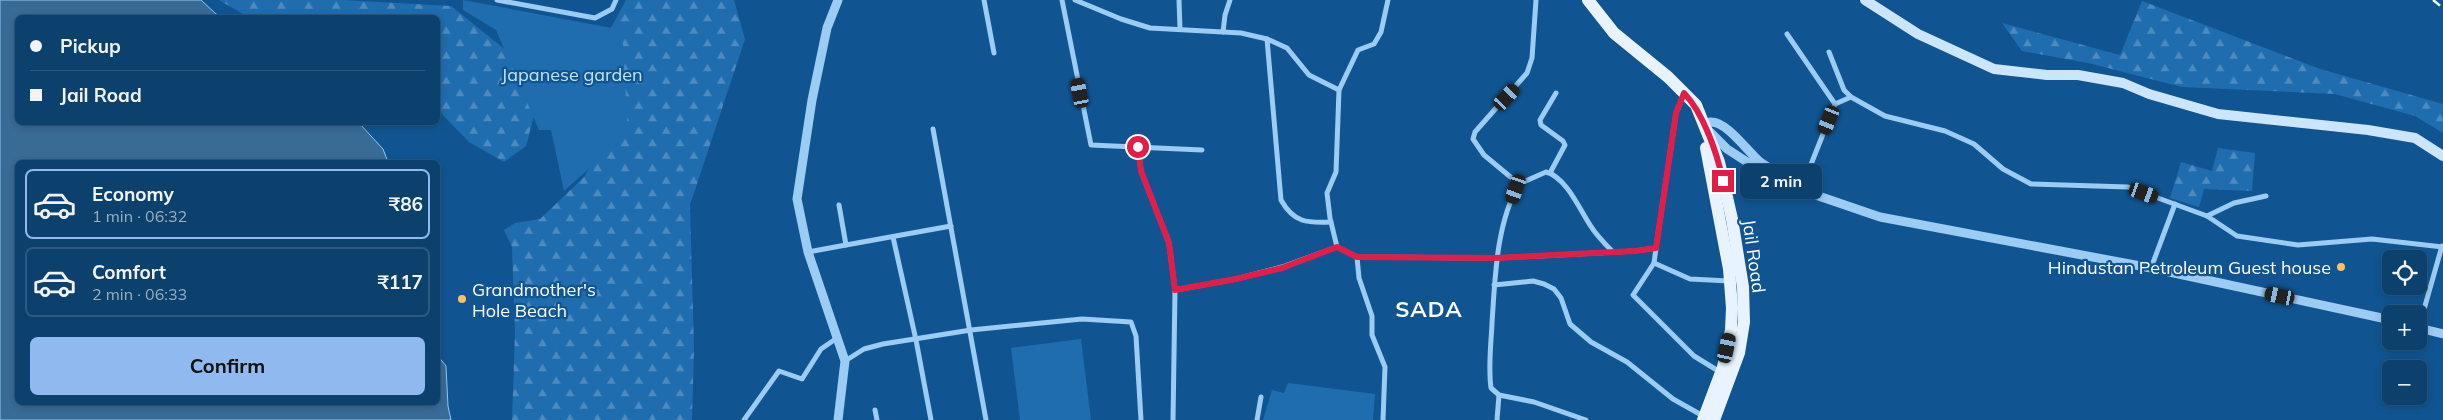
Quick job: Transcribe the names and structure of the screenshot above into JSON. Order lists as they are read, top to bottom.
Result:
{
  "streets": {
    "main road": ["Jail Road"]
  },
  "districts": ["SADA"],
  "parks": ["Japanese garden"],
  "places": ["Hindustan Petroleum Guest house", "Grandmother's Hole Beach"],
  "page": {
    "banner": ["Pickup", "Jail Road"],
    "bubble": "2 min",
    "list": [
      {
        "name": "Economy",
        "note": "1 min · 06:32",
        "value": "₹86"
      },
      {
        "name": "Comfort",
        "note": "2 min · 06:33",
        "value": "₹117"
      }
    ],
    "map_buttons": ["+", "−"],
    "buttons": "Confirm"
  }
}
